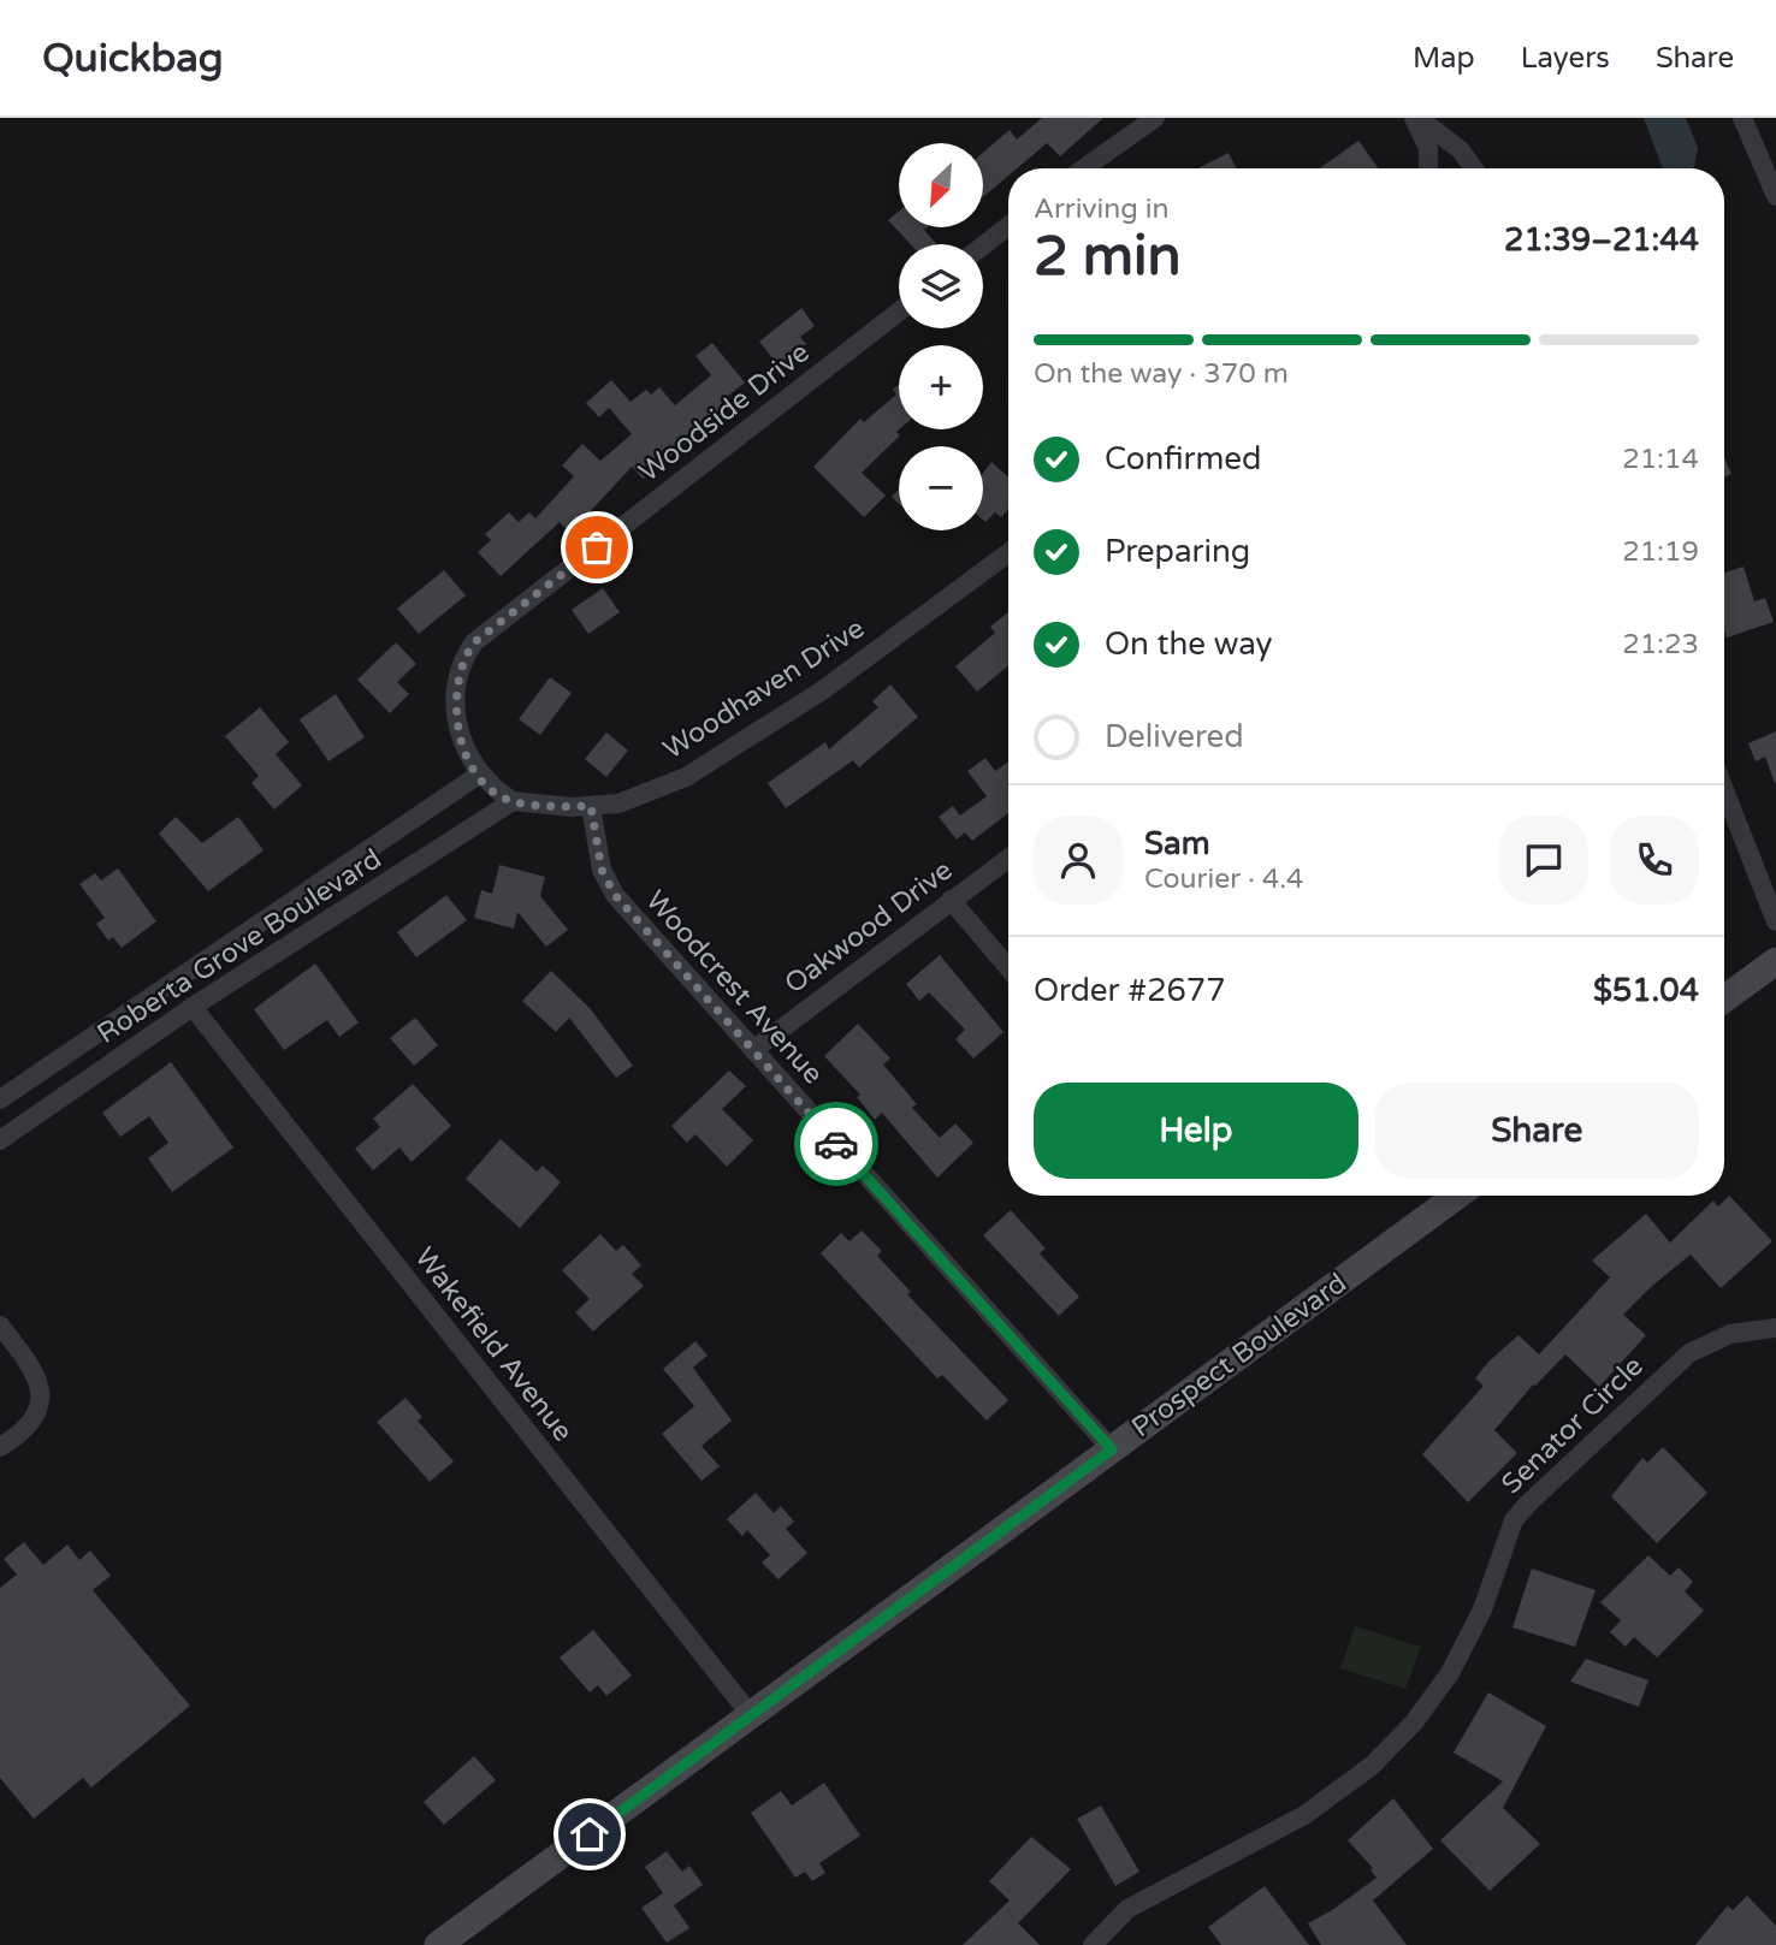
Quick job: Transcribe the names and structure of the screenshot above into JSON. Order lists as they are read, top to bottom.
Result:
{
  "streets": {
    "main road": ["Prospect Boulevard"],
    "street": [
      "Woodside Drive",
      "Woodhaven Drive",
      "Oakwood Drive",
      "Roberta Grove Boulevard",
      "Woodcrest Avenue",
      "Wakefield Avenue",
      "Senator Circle"
    ]
  },
  "crossings": [
    ["Woodside Drive", "Woodhaven Drive"],
    ["Woodside Drive", "Roberta Grove Boulevard"],
    ["Woodhaven Drive", "Roberta Grove Boulevard"],
    ["Woodhaven Drive", "Woodcrest Avenue"],
    ["Oakwood Drive", "Woodcrest Avenue"],
    ["Roberta Grove Boulevard", "Wakefield Avenue"],
    ["Woodcrest Avenue", "Prospect Boulevard"],
    ["Wakefield Avenue", "Prospect Boulevard"]
  ],
  "north": "bottom left",
  "page": {
    "header": "Quickbag",
    "nav": ["Map", "Layers", "Share"],
    "map_buttons": ["+", "−"],
    "heading": ["2 min", "Arriving in", "21:39–21:44"],
    "panel": [
      "Sam",
      "Courier · 4.4",
      "Order #2677",
      "$51.04"
    ],
    "bar": "On the way · 370 m",
    "list": [
      ["Confirmed", "21:14"],
      ["Preparing", "21:19"],
      ["On the way", "21:23"],
      "Delivered"
    ],
    "buttons": ["Help", "Share"]
  }
}
